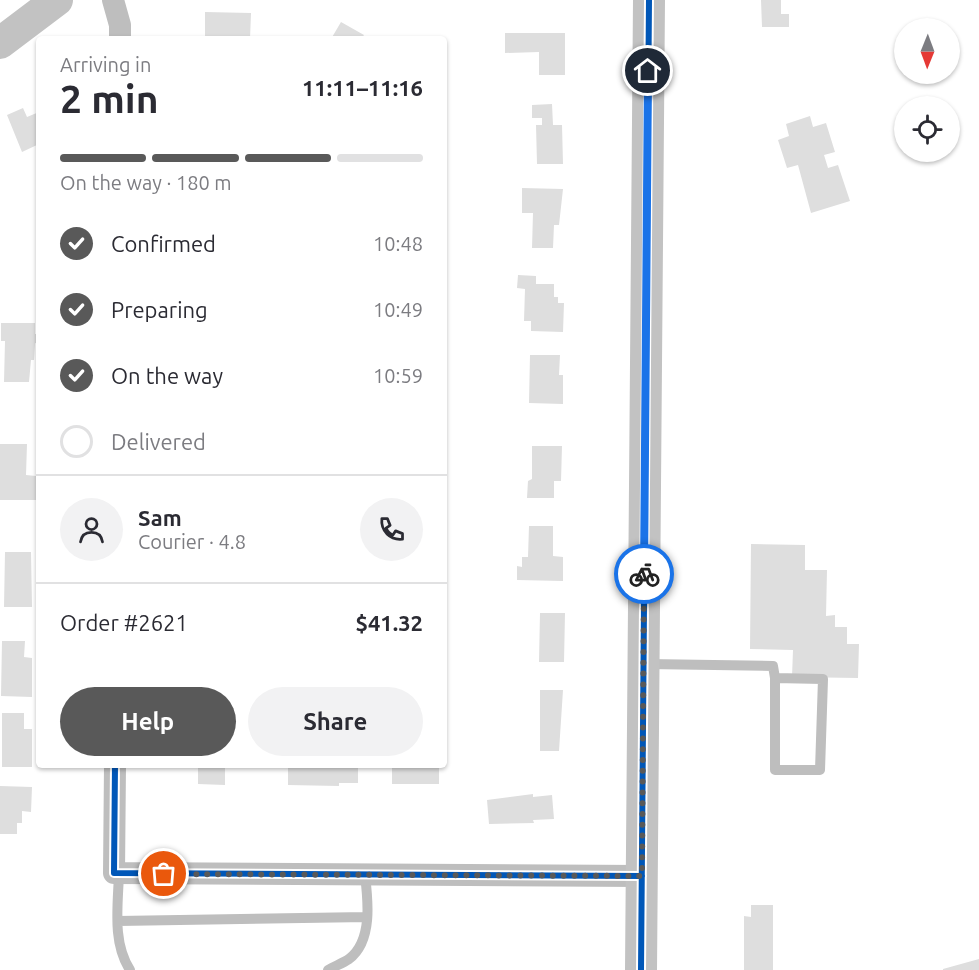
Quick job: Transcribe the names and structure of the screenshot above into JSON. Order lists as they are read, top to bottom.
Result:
{
  "north": "bottom",
  "page": {
    "heading": ["2 min", "Arriving in", "11:11–11:16"],
    "panel": [
      "Sam",
      "Courier · 4.8",
      "Order #2621",
      "$41.32"
    ],
    "bar": "On the way · 180 m",
    "list": [
      ["Confirmed", "10:48"],
      ["Preparing", "10:49"],
      ["On the way", "10:59"],
      "Delivered"
    ],
    "buttons": ["Help", "Share"]
  }
}
